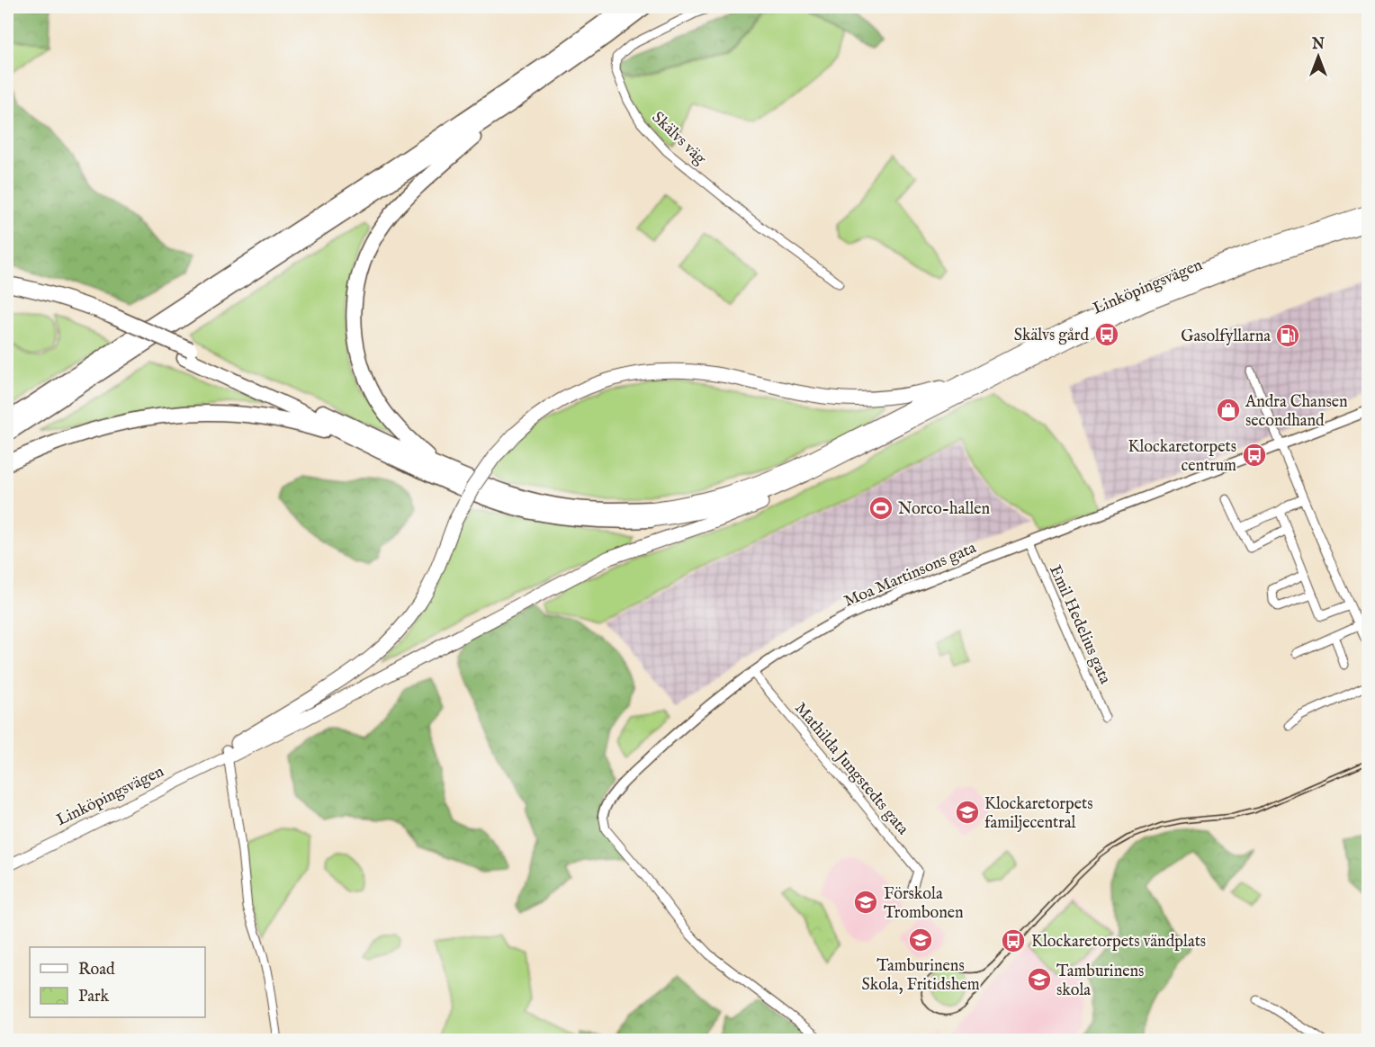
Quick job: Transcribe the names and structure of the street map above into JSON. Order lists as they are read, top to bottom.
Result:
{
  "streets": {
    "highway": ["Linköpingsvägen"],
    "street": [
      "Skälvs väg",
      "Moa Martinsons gata",
      "Emil Hedelius gata",
      "Mathilda Jungstedts gata"
    ]
  },
  "crossings": [
    ["Moa Martinsons gata", "Emil Hedelius gata"],
    ["Moa Martinsons gata", "Mathilda Jungstedts gata"]
  ],
  "places": {
    "bus stop": ["Skälvs gård", "Klockaretorpets centrum", "Klockaretorpets vändplats"],
    "fuel station": ["Gasolfyllarna"],
    "shop": ["Andra Chansen secondhand"],
    "sports": ["Norco-hallen"],
    "school or university": [
      "Klockaretorpets familjecentral",
      "Förskola Trombonen",
      "Tamburinens Skola, Fritidshem",
      "Tamburinens skola"
    ]
  },
  "legend": ["Road", "Park"],
  "north": "top"
}
